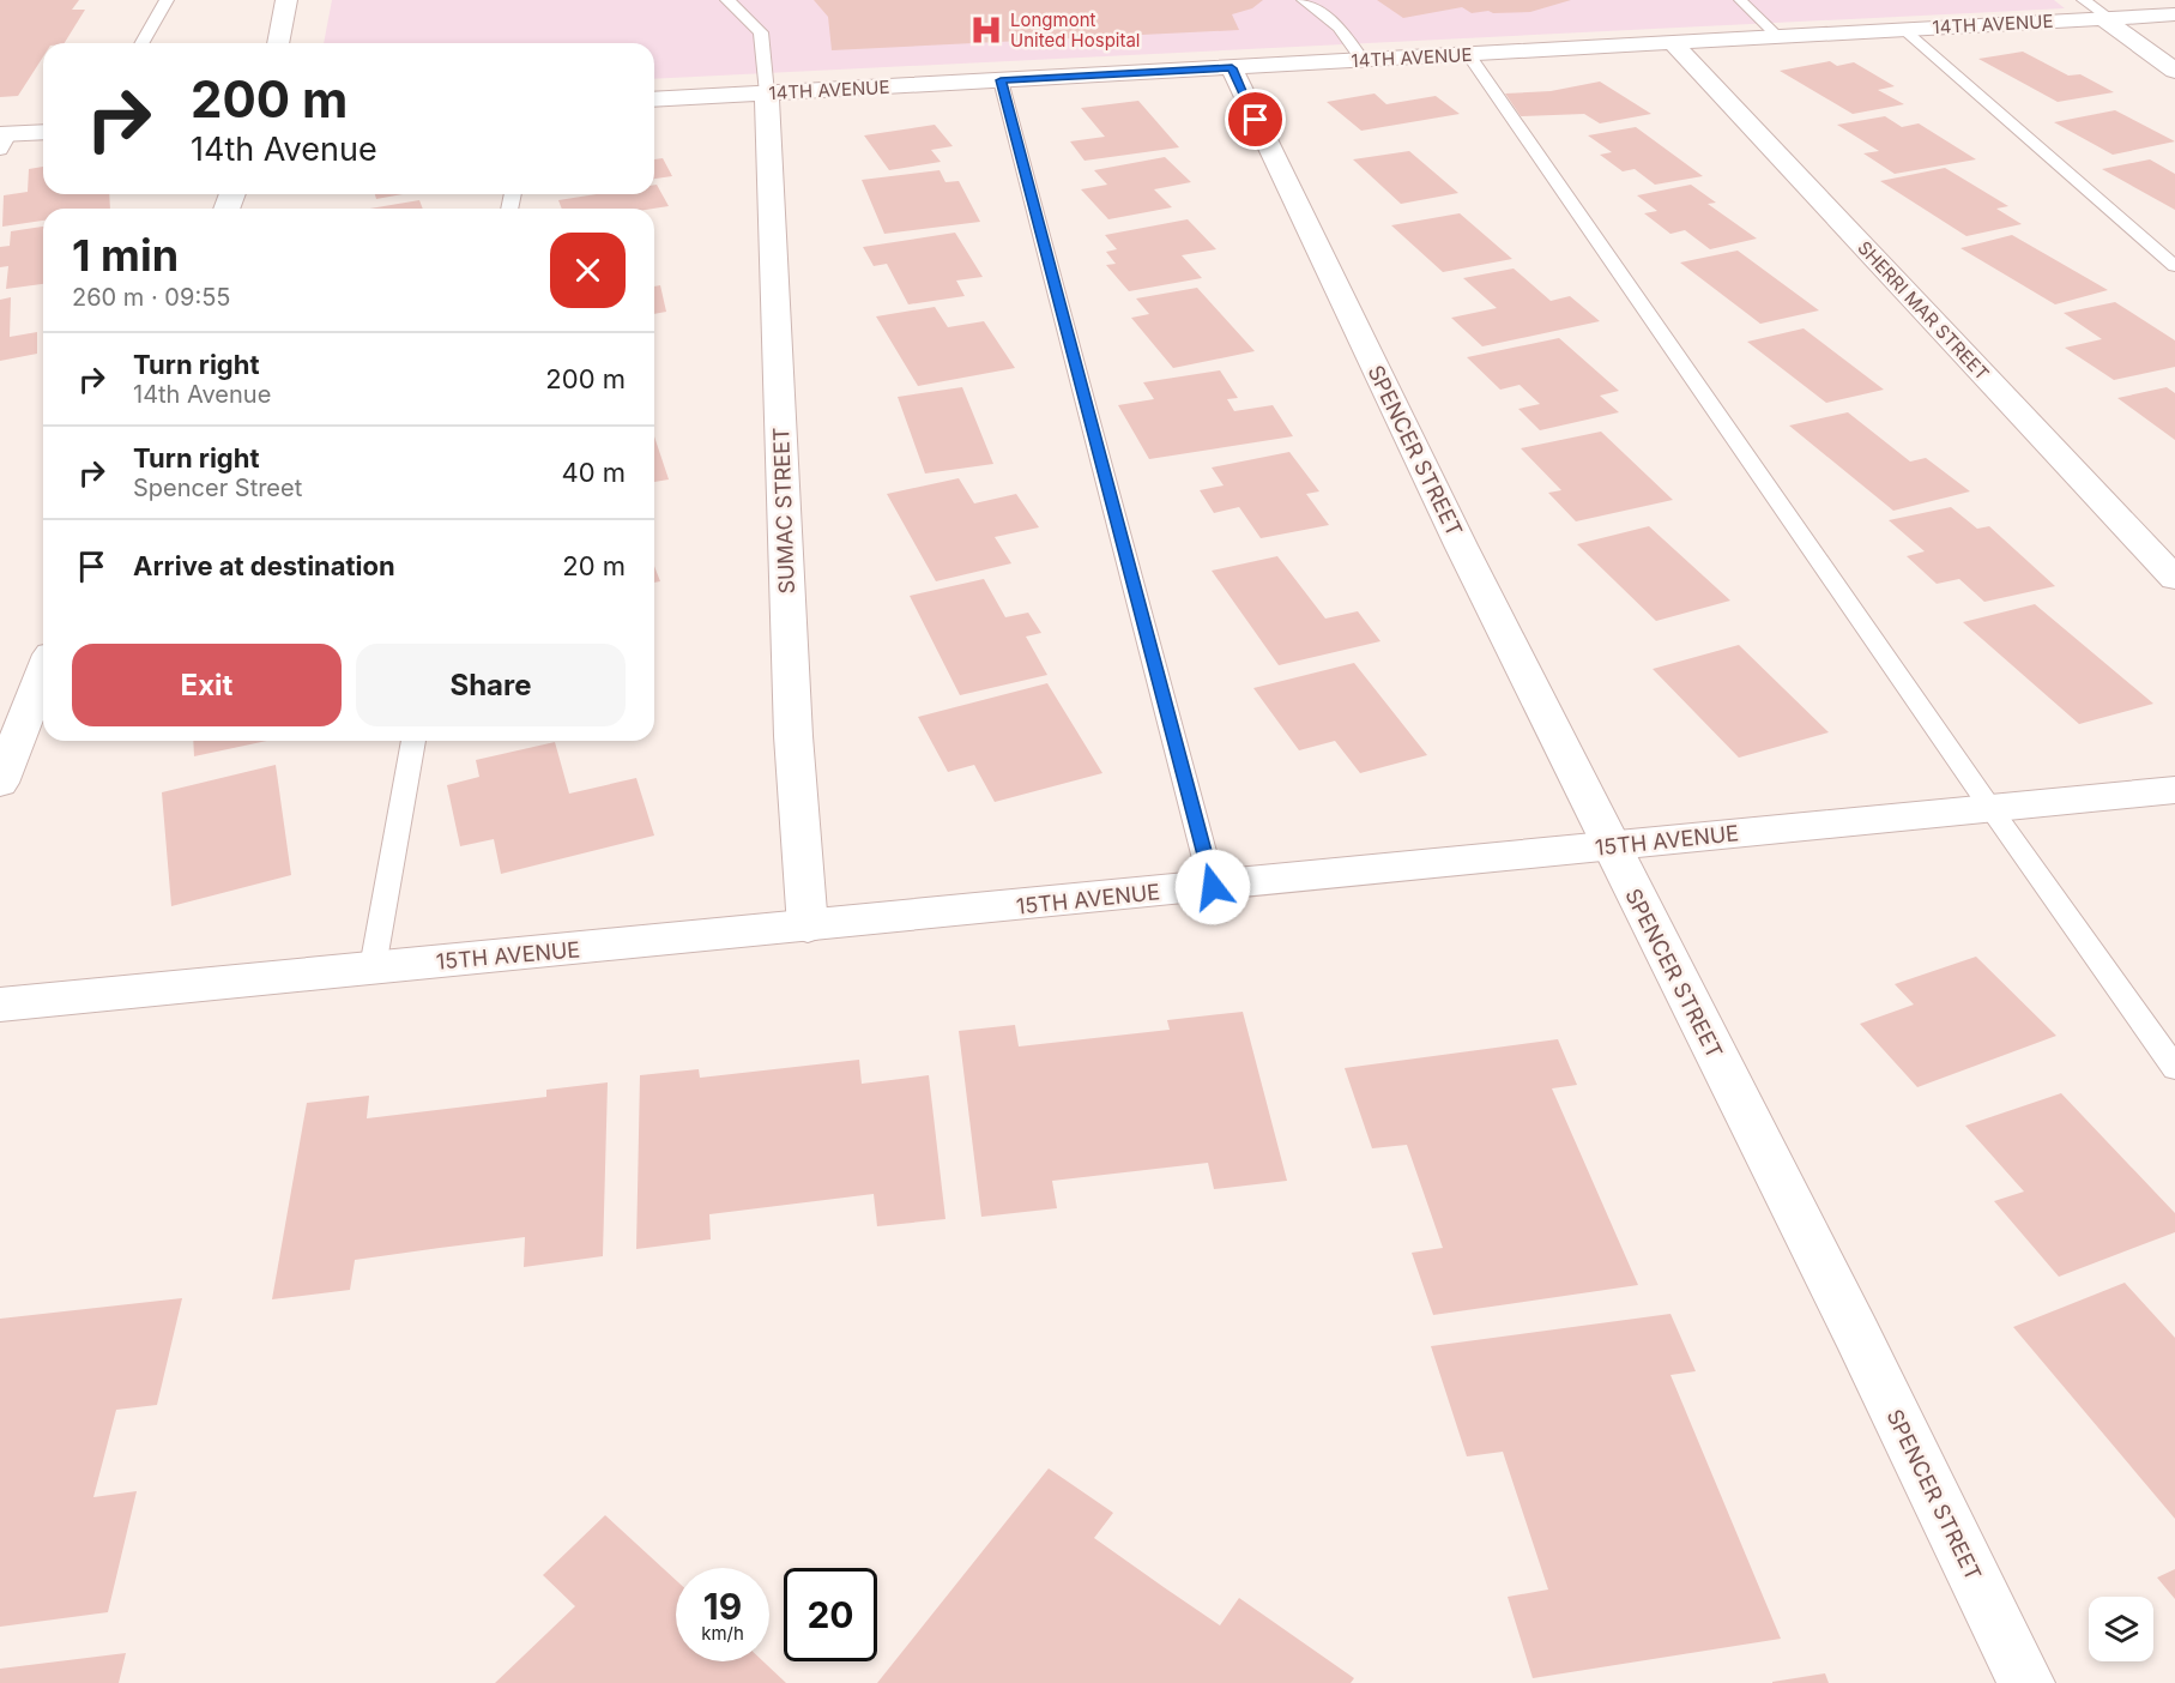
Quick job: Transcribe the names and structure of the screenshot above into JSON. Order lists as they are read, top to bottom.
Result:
{
  "streets": {
    "street": [
      "14TH AVENUE",
      "SHERRI MAR STREET",
      "SPENCER STREET",
      "SUMAC STREET",
      "15TH AVENUE"
    ]
  },
  "crossings": [
    ["14TH AVENUE", "SHERRI MAR STREET"],
    ["14TH AVENUE", "SPENCER STREET"],
    ["14TH AVENUE", "SUMAC STREET"],
    ["SPENCER STREET", "15TH AVENUE"],
    ["SUMAC STREET", "15TH AVENUE"]
  ],
  "places": {
    "hospital": ["Longmont United Hospital"]
  },
  "page": {
    "turn": ["200 m", "14th Avenue"],
    "heading": ["1 min", "260 m · 09:55"],
    "list": [
      {
        "name": "Turn right",
        "note": "14th Avenue",
        "value": "200 m"
      },
      {
        "name": "Turn right",
        "note": "Spencer Street",
        "value": "40 m"
      },
      {
        "name": "Arrive at destination",
        "value": "20 m"
      }
    ],
    "buttons": ["Exit", "Share"],
    "speed": "19 km/h",
    "limit": "20"
  }
}
